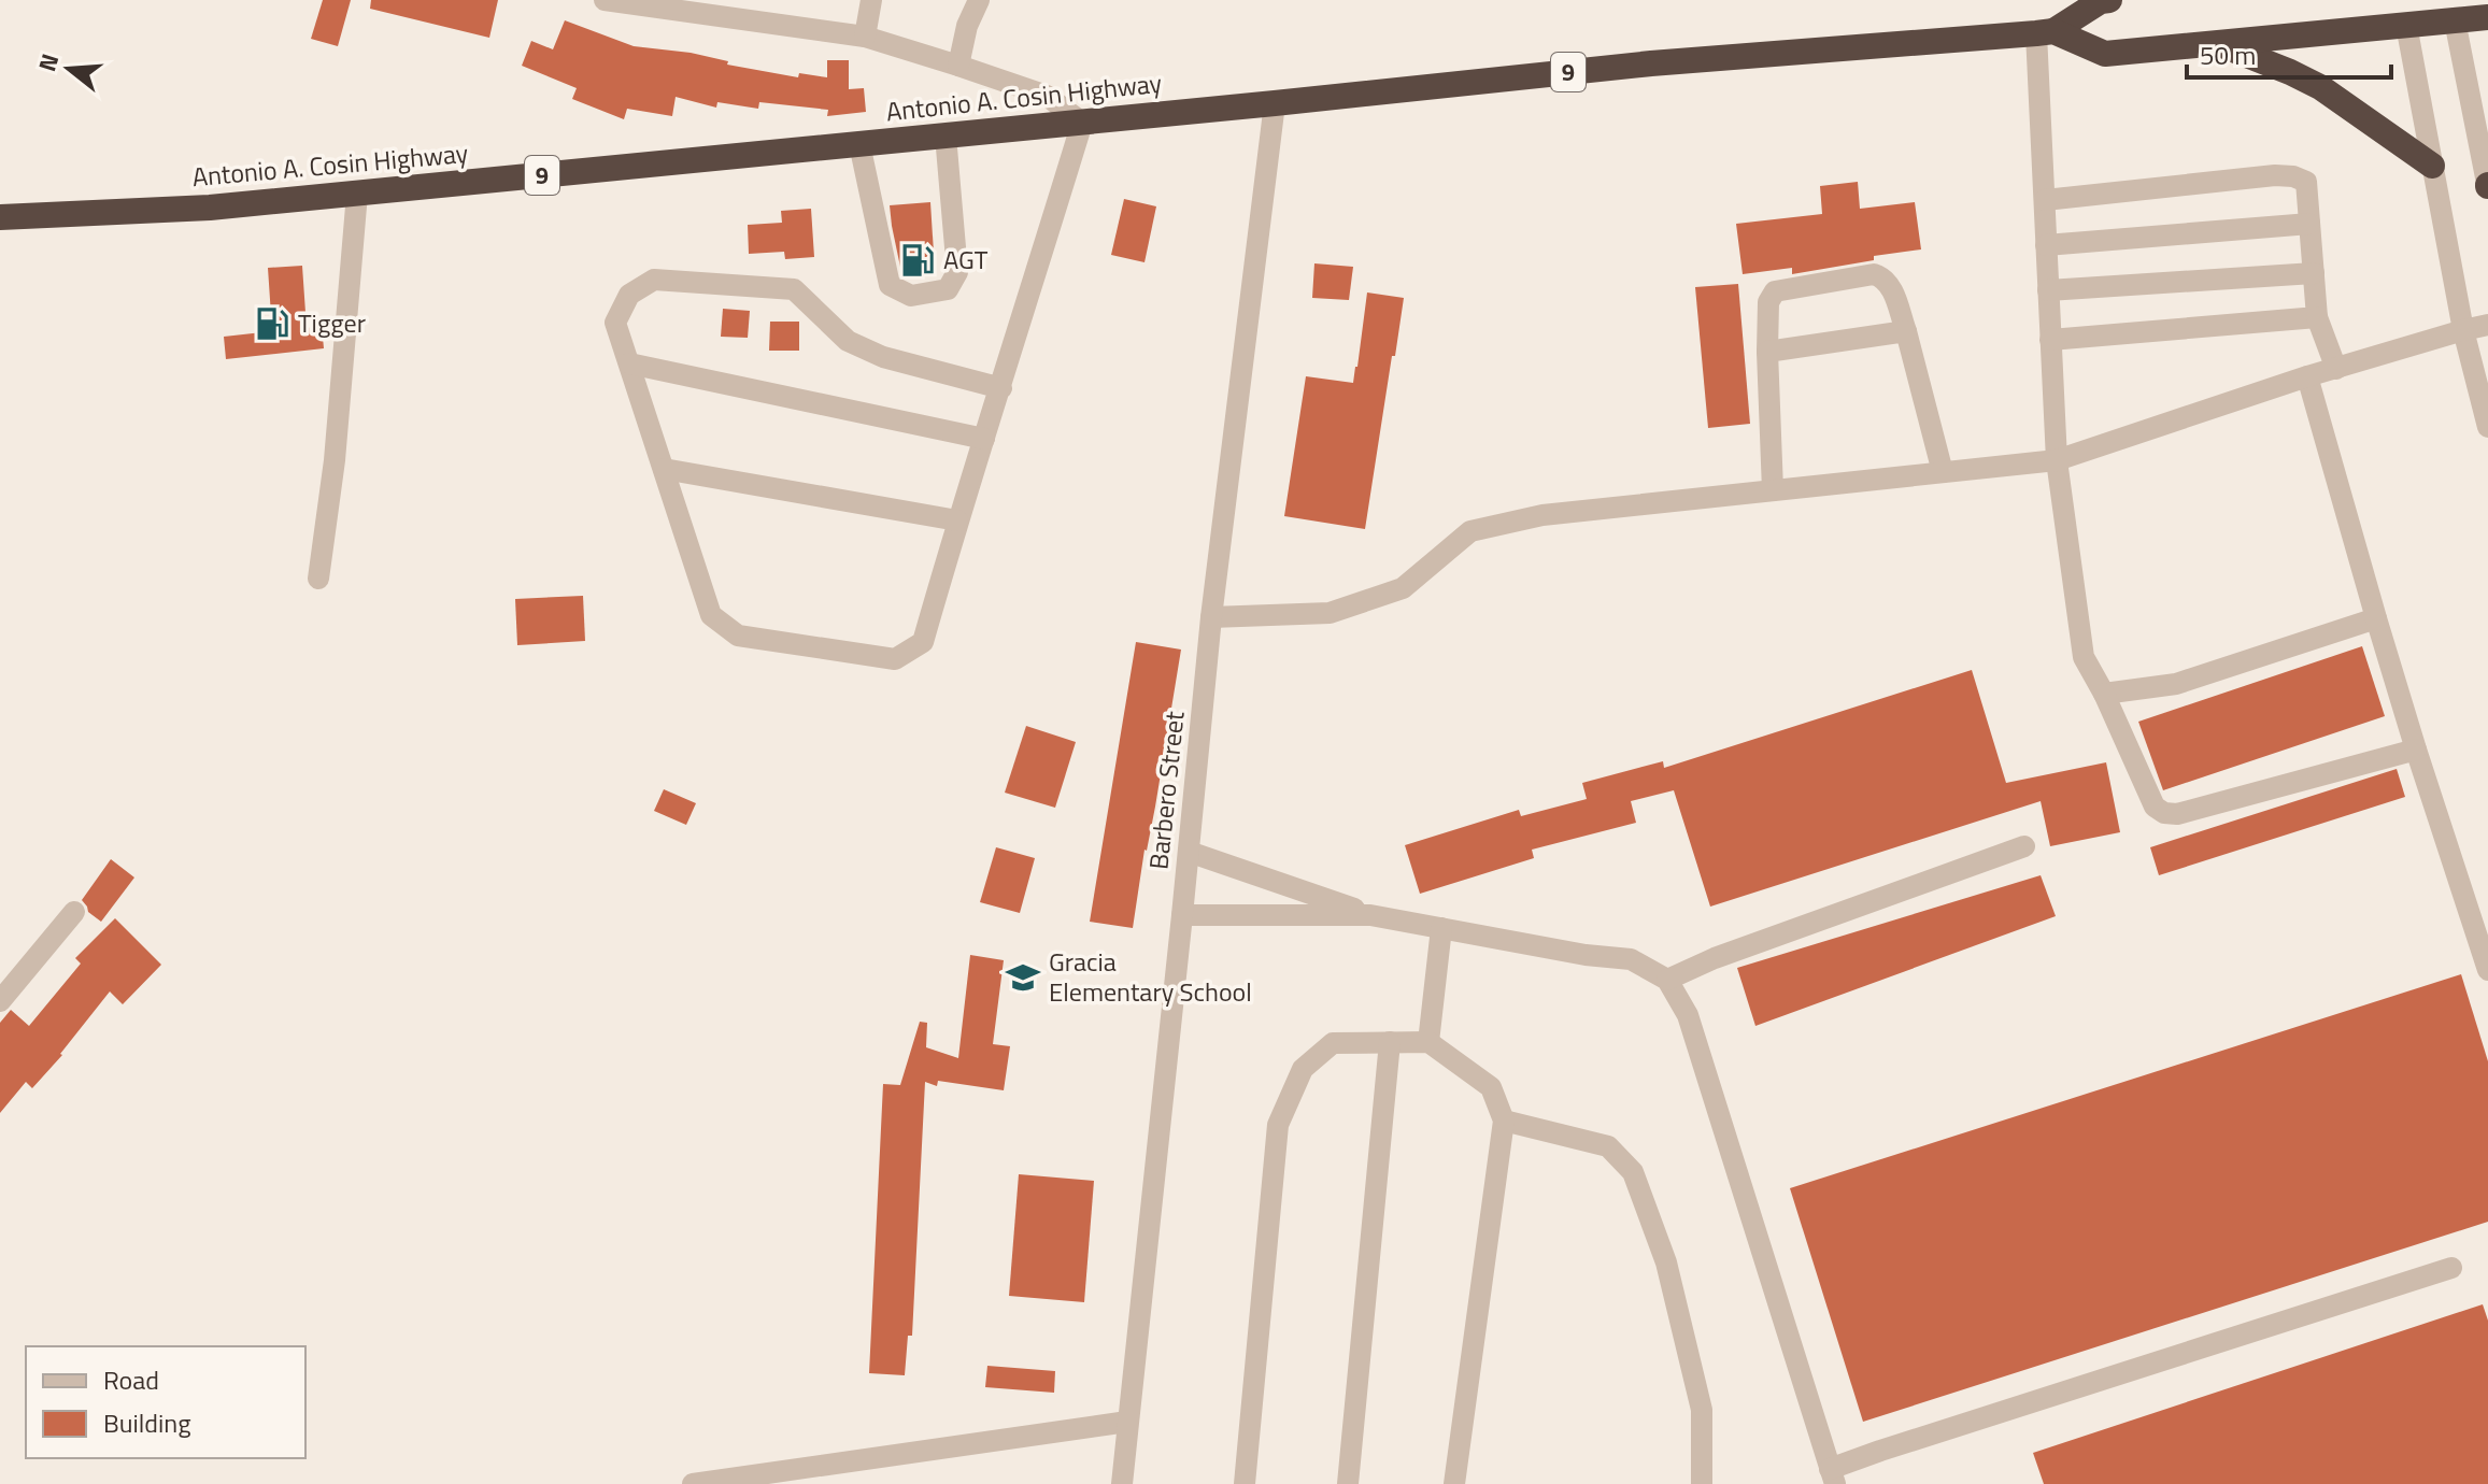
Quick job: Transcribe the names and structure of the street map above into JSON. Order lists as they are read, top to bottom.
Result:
{
  "streets": {
    "highway": ["9", "Antonio A. Cosin Highway"],
    "street": ["Barbero Street"]
  },
  "crossings": [
    ["Antonio A. Cosin Highway", "Barbero Street"]
  ],
  "places": {
    "fuel station": ["AGT", "Tigger"],
    "school or university": ["Gracia Elementary School"]
  },
  "legend": ["Road", "Building"],
  "scale_bar": "50 m",
  "north": "left"
}
